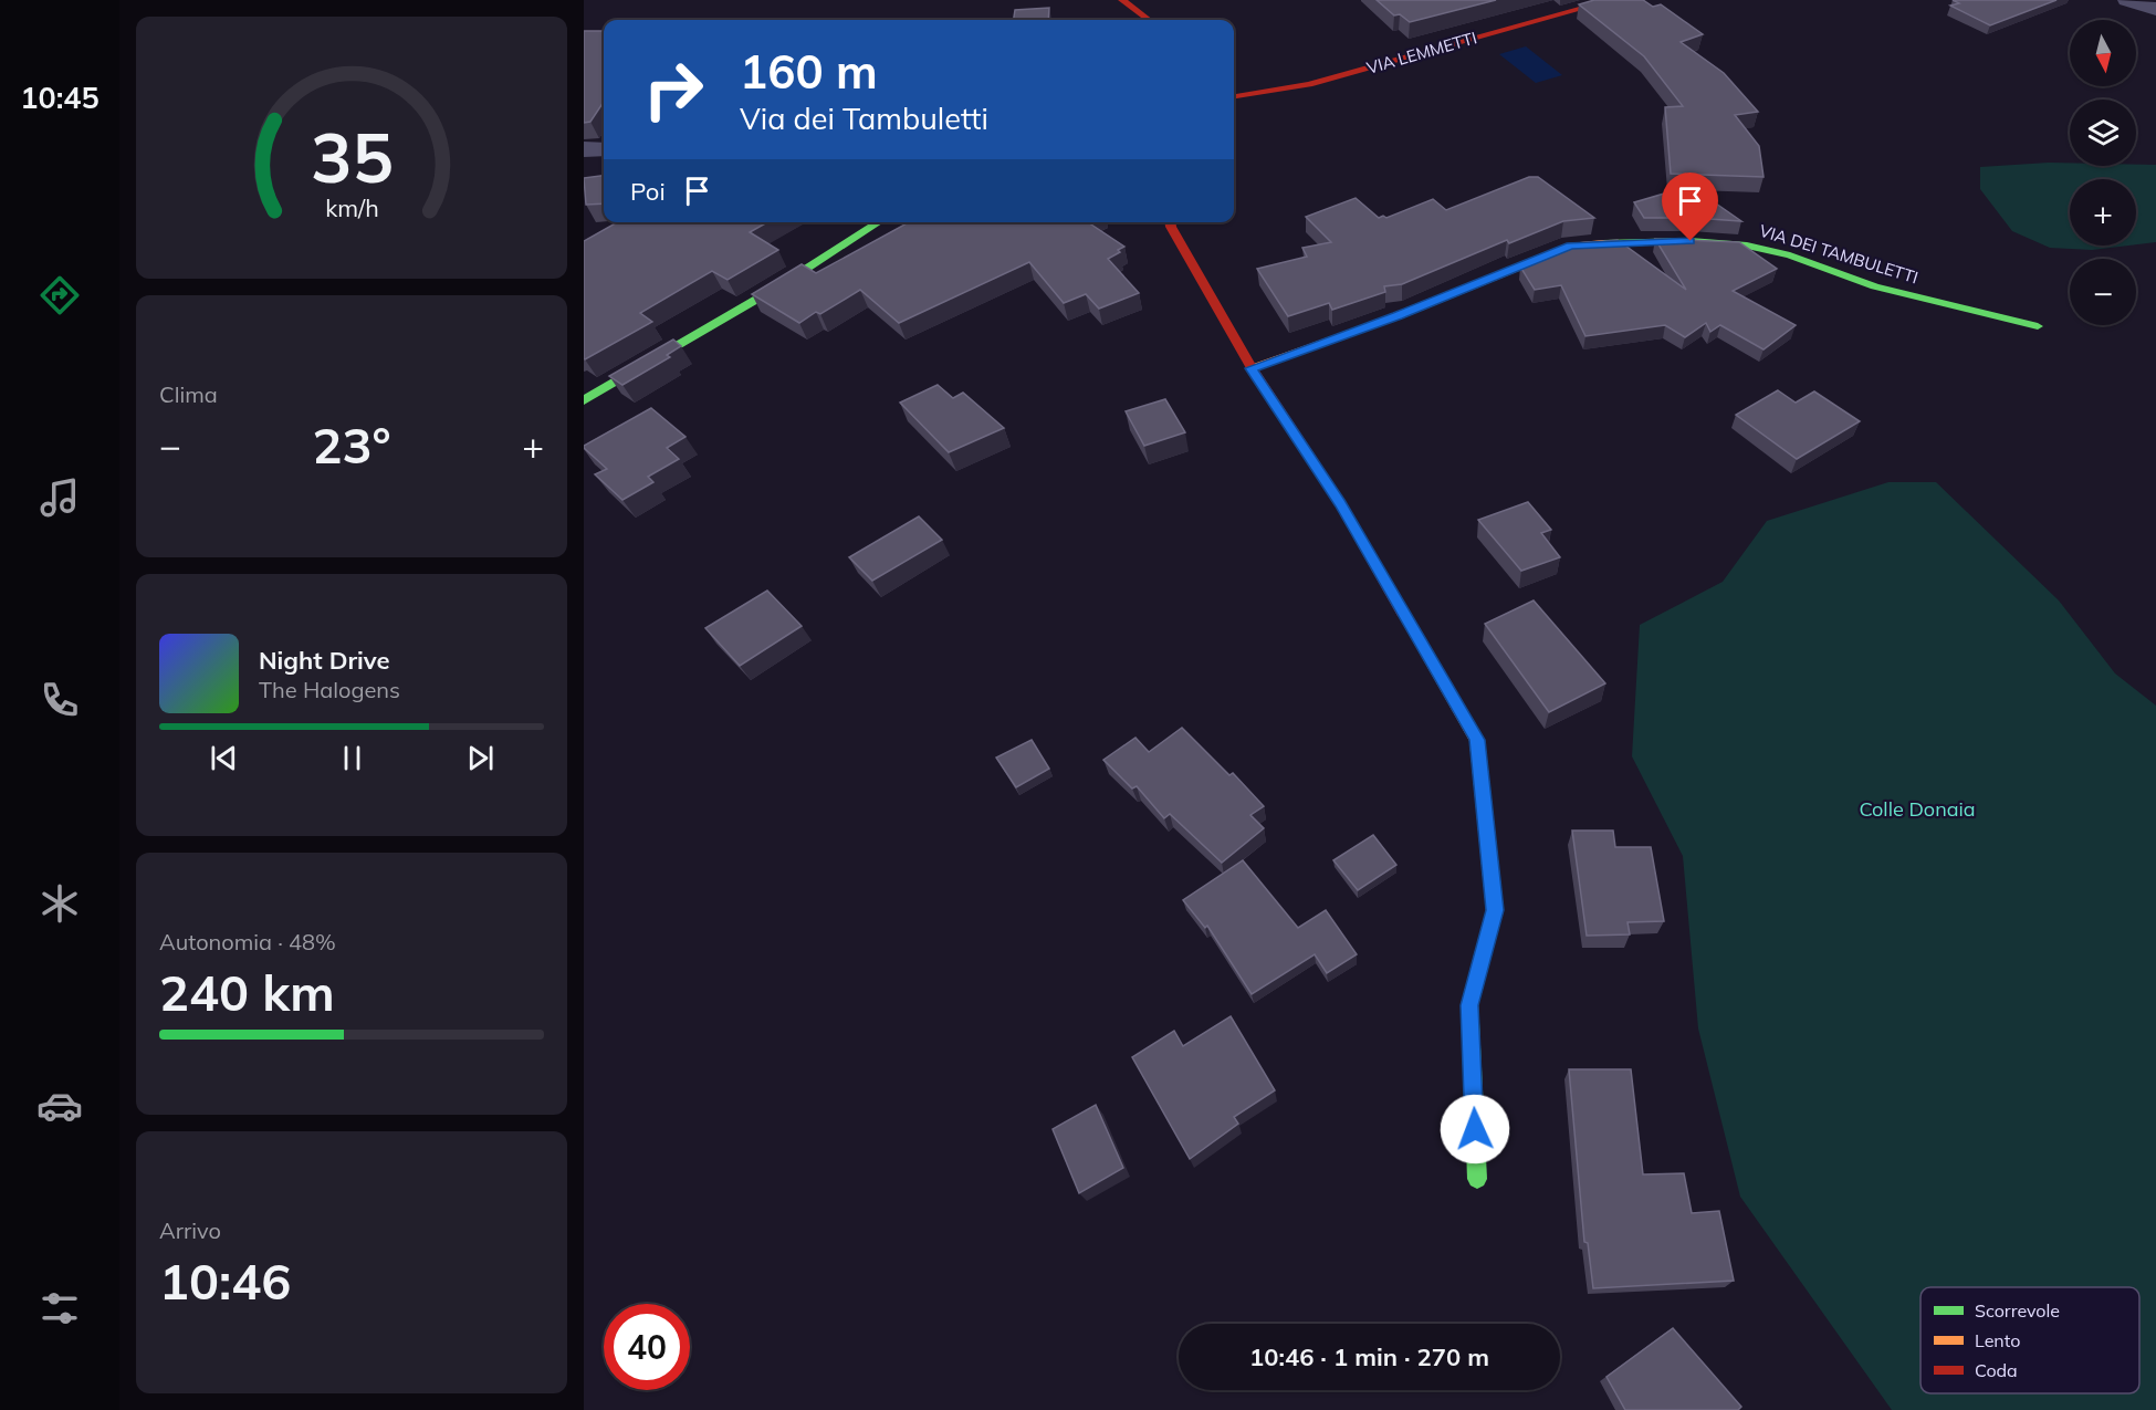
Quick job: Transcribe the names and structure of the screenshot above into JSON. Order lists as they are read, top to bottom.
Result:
{
  "streets": {
    "street": ["VIA LEMMETTI", "VIA DEI TAMBULETTI"]
  },
  "parks": ["Colle Donaia"],
  "legend": ["Scorrevole", "Lento", "Coda"],
  "north": "bottom",
  "page": {
    "tabs": "10:45",
    "map_buttons": ["+", "−"],
    "turn": ["160 m", "Via dei Tambuletti"],
    "then": "Poi",
    "tile": [
      "Clima",
      ["Autonomia · 48%", "240 km"],
      ["Arrivo", "10:46"]
    ],
    "heat": ["−", "23°", "+"],
    "song": ["Night Drive", "The Halogens"],
    "limit": "40",
    "trip": "10:46 · 1 min · 270 m",
    "gauge": ["35", "km/h"]
  }
}
